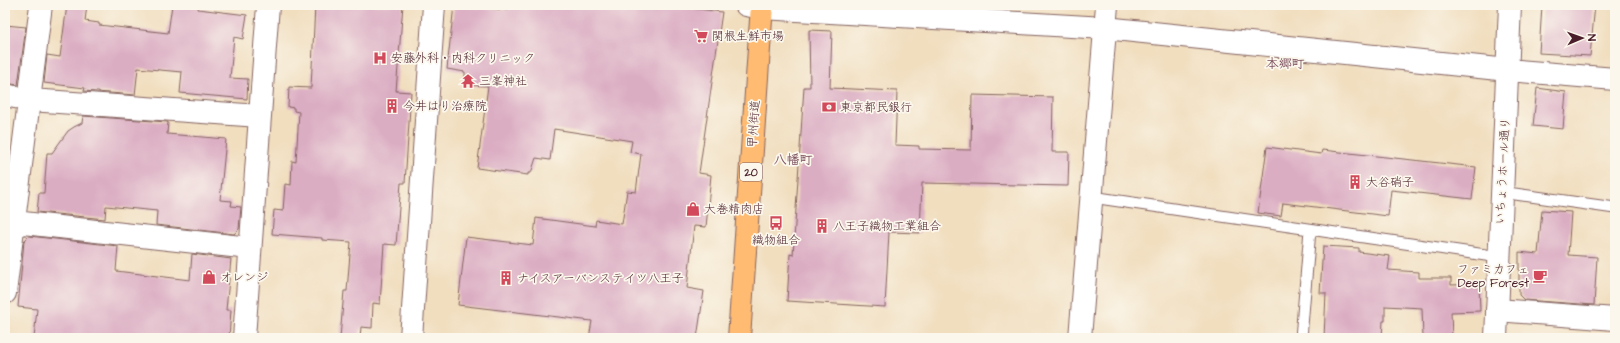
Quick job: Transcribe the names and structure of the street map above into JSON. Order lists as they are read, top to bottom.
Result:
{
  "streets": {
    "highway": ["甲州街道", "20"],
    "street": ["いちょうホール通り"]
  },
  "districts": ["本郷町", "八幡町"],
  "places": {
    "supermarket": ["関根生鮮市場"],
    "hospital": ["安藤外科・内科クリニック"],
    "temple": ["三峯神社"],
    "building": [
      "今井はり治療院",
      "大谷硝子",
      "八王子織物工業組合",
      "ナイスアーバンステイツ八王子"
    ],
    "bank": ["東京都民銀行"],
    "shop": ["大巻精肉店", "オレンジ"],
    "bus stop": ["織物組合"],
    "cafe": ["ファミカフェ Deep Forest"]
  },
  "north": "right"
}
